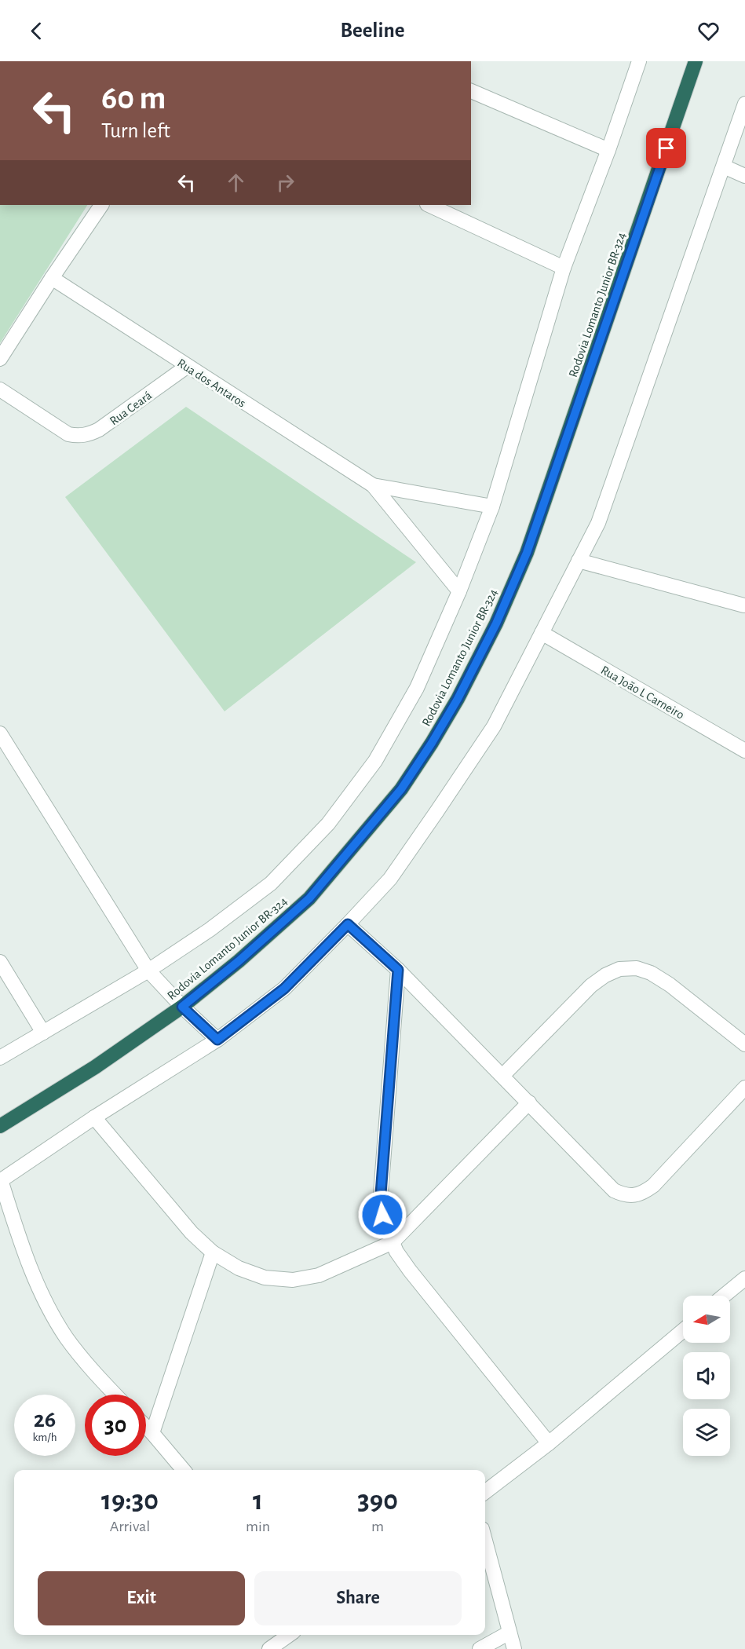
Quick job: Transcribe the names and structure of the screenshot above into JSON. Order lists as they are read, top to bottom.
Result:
{
  "streets": {
    "highway": ["Rodovia Lomanto Junior BR-324"],
    "street": ["Rua dos Antaros", "Rua Ceará", "Rua João L Carneiro"]
  },
  "crossings": [
    ["Rua dos Antaros", "Rua Ceará"]
  ],
  "north": "left",
  "page": {
    "header": "Beeline",
    "turn": ["60 m", "Turn left"],
    "speed": "26 km/h",
    "limit": "30",
    "eta": [
      "19:30",
      "Arrival",
      "1",
      "min",
      "390",
      "m"
    ],
    "buttons": ["Exit", "Share"]
  }
}
